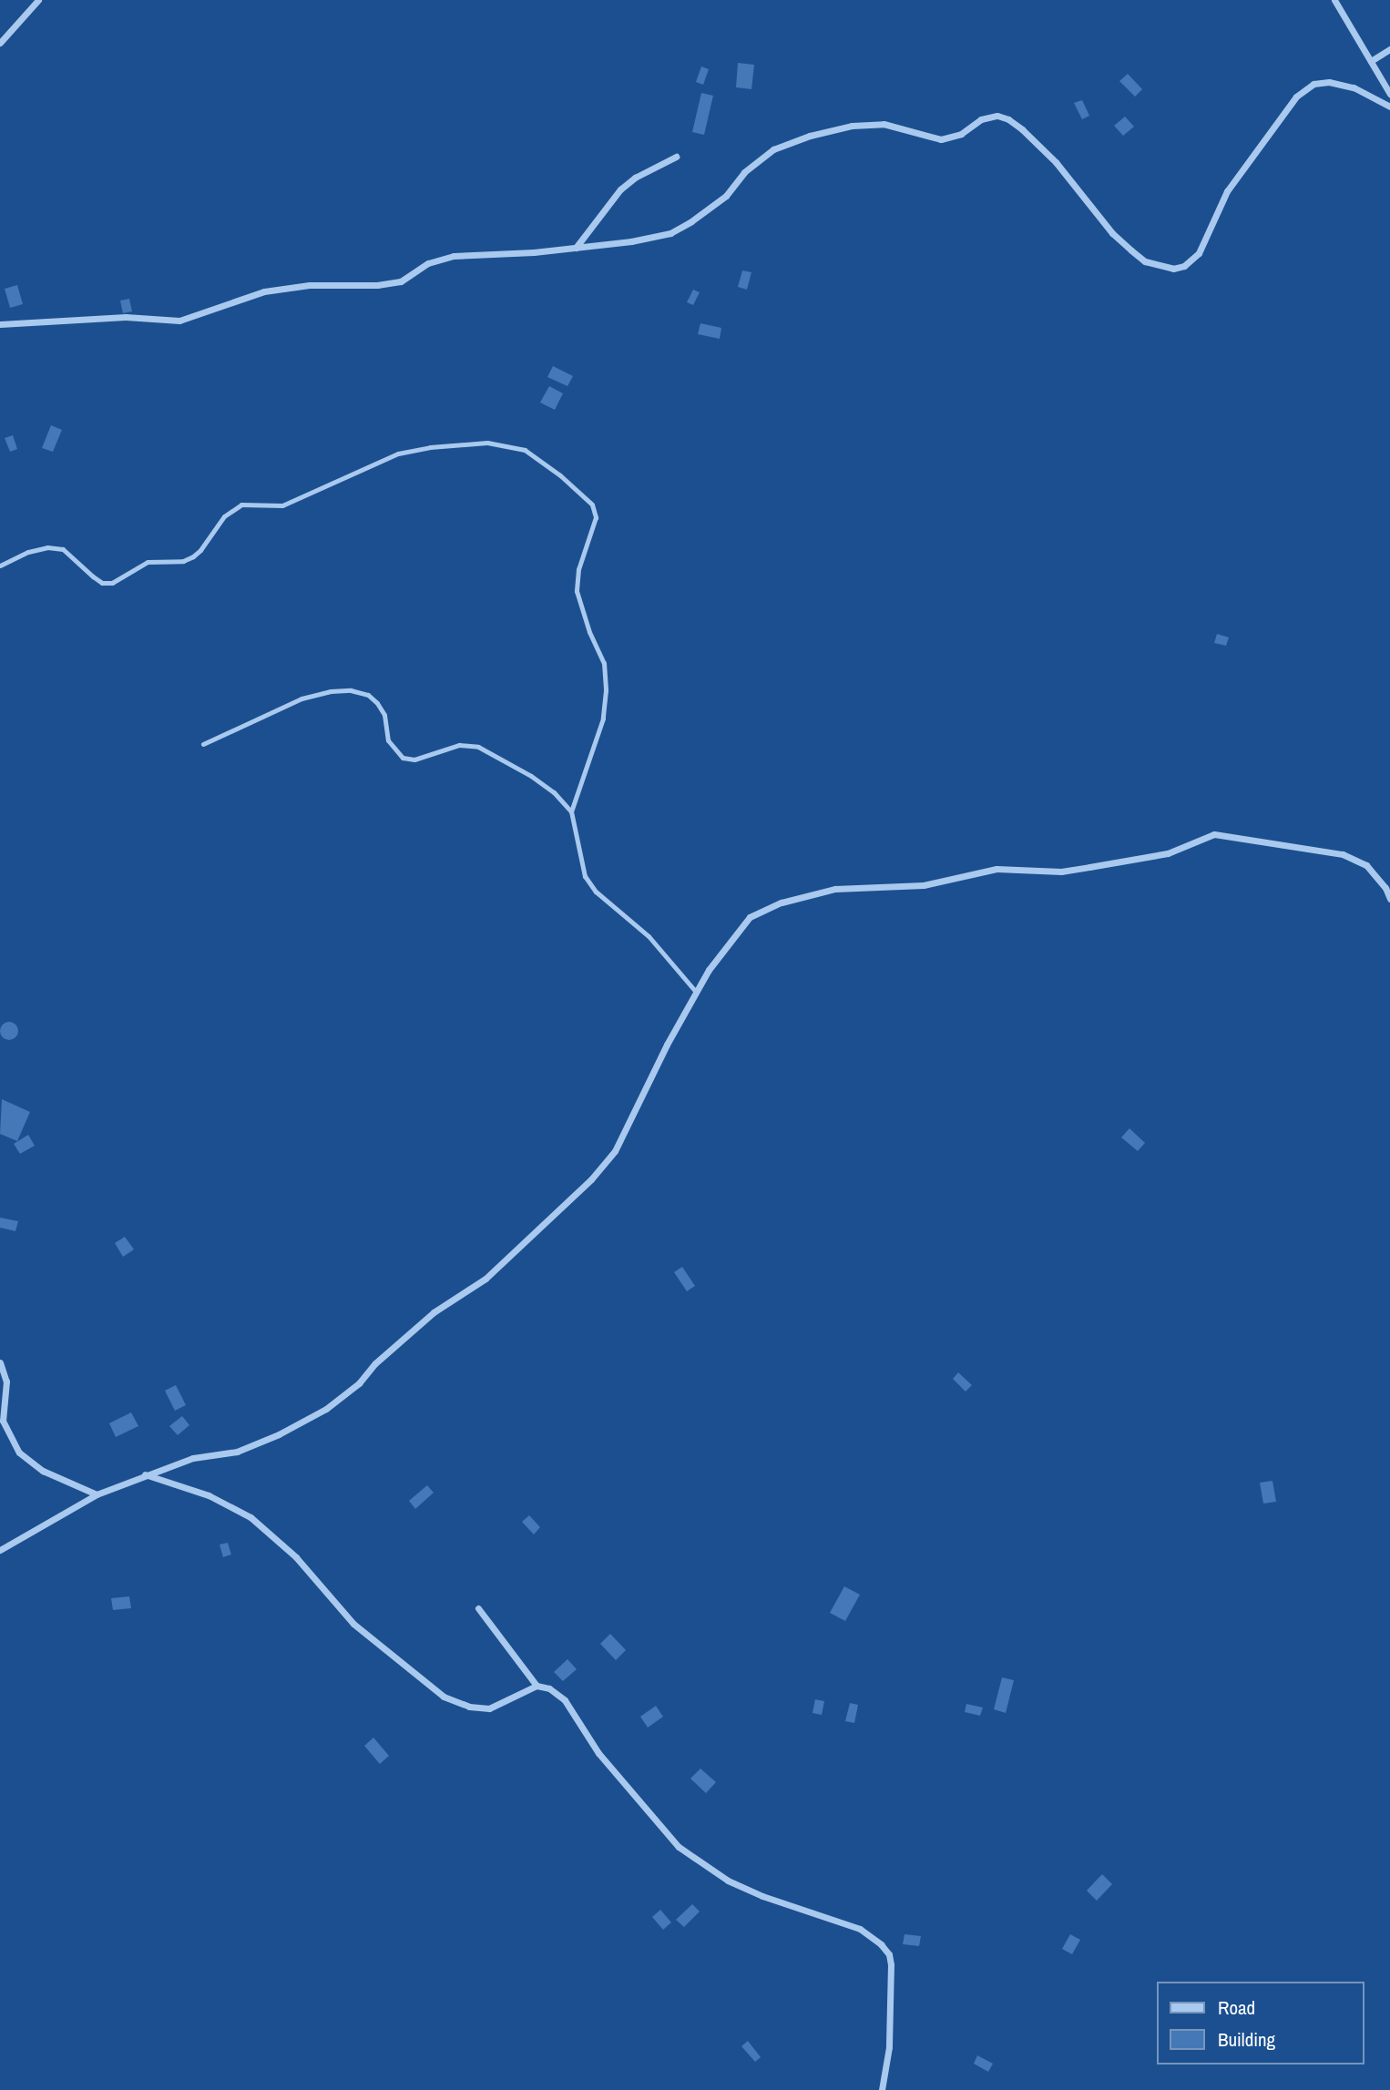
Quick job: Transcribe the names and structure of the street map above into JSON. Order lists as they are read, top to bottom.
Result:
{
  "legend": ["Road", "Building"]
}
